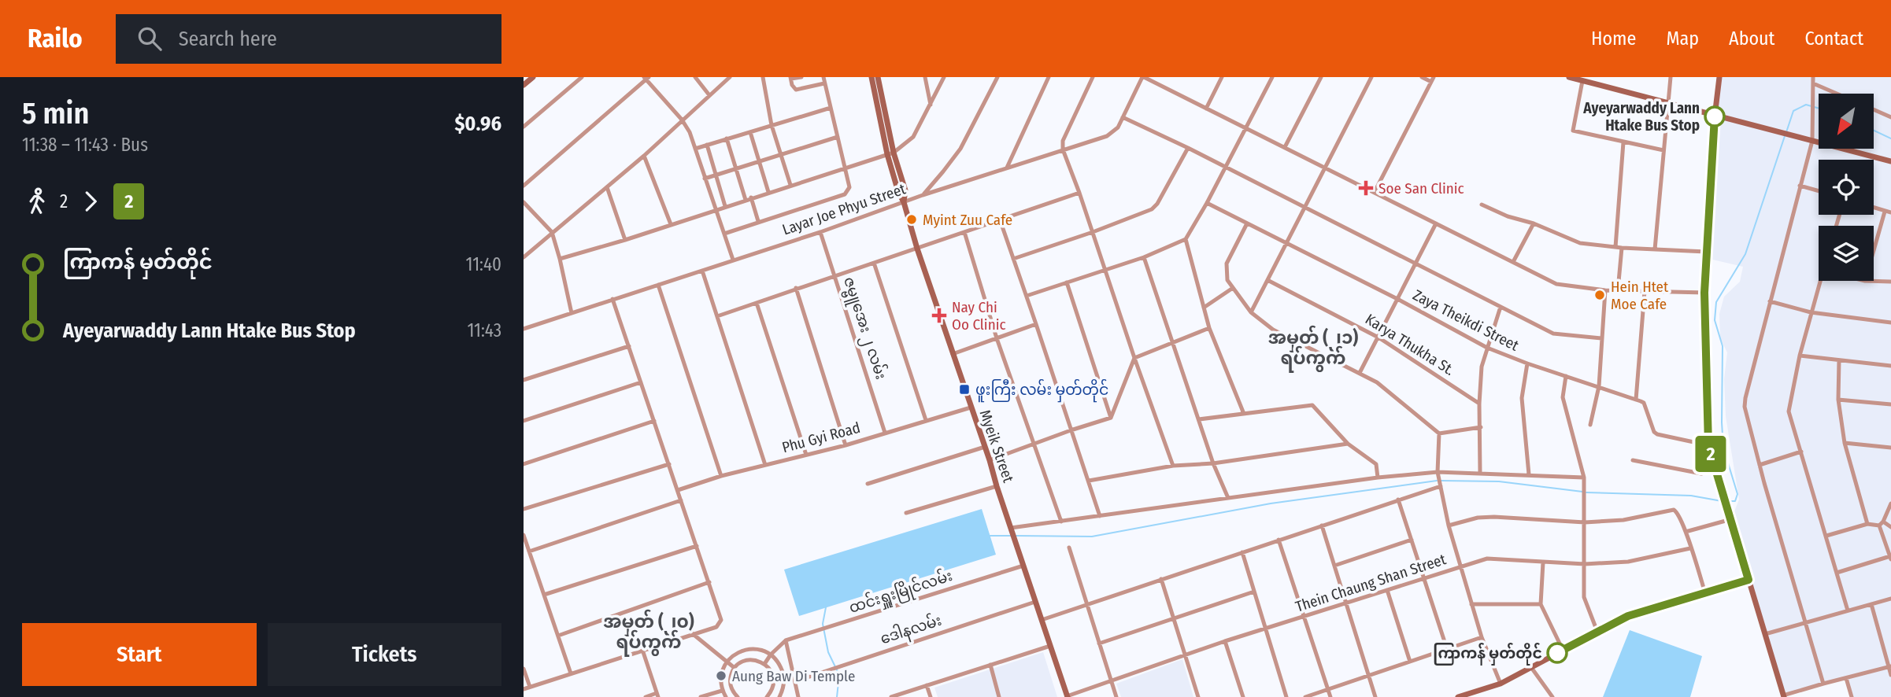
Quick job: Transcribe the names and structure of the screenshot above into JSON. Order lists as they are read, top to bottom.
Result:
{
  "streets": {
    "street": [
      "Layar Joe Phyu Street",
      "Zaya Theikdi Street",
      "ဇမ္ဗူအေး ၂ လမ်း",
      "Karya Thukha St.",
      "Phu Gyi Road",
      "Myeik Street",
      "Thein Chaung Shan Street",
      "ထင်းရှူးမြိုင်လမ်း",
      "ဒေါနလမ်း"
    ]
  },
  "crossings": [
    ["Layar Joe Phyu Street", "ဇမ္ဗူအေး ၂ လမ်း"],
    ["Layar Joe Phyu Street", "Myeik Street"],
    ["ဇမ္ဗူအေး ၂ လမ်း", "Phu Gyi Road"],
    ["Phu Gyi Road", "Myeik Street"],
    ["Myeik Street", "Thein Chaung Shan Street"],
    ["Myeik Street", "ထင်းရှူးမြိုင်လမ်း"],
    ["Myeik Street", "ဒေါနလမ်း"]
  ],
  "districts": ["အမှတ် (၂၁) ရပ်ကွက်", "အမှတ် (၂၀) ရပ်ကွက်"],
  "places": {
    "other": [
      "Ayeyarwaddy Lann Htake Bus Stop",
      "Myint Zuu Cafe",
      "Hein Htet Moe Cafe",
      "ကြာကန် မှတ်တိုင်",
      "Aung Baw Di Temple"
    ],
    "health": ["Soe San Clinic", "Nay Chi Oo Clinic"],
    "transit": ["ဖူးကြီး လမ်း မှတ်တိုင်"]
  },
  "lines": ["bus line 2"],
  "north": "bottom left",
  "page": {
    "header": "Railo",
    "search": "Search here",
    "nav": [
      "Home",
      "Map",
      "About",
      "Contact"
    ],
    "heading": ["5 min", "11:38 – 11:43 · Bus", "$0.96"],
    "on_map": "2",
    "legs": ["2", "2"],
    "list": [
      {
        "name": "ကြာကန် မှတ်တိုင်",
        "value": "11:40"
      },
      {
        "name": "Ayeyarwaddy Lann Htake Bus Stop",
        "value": "11:43"
      }
    ],
    "buttons": ["Start", "Tickets"]
  }
}
